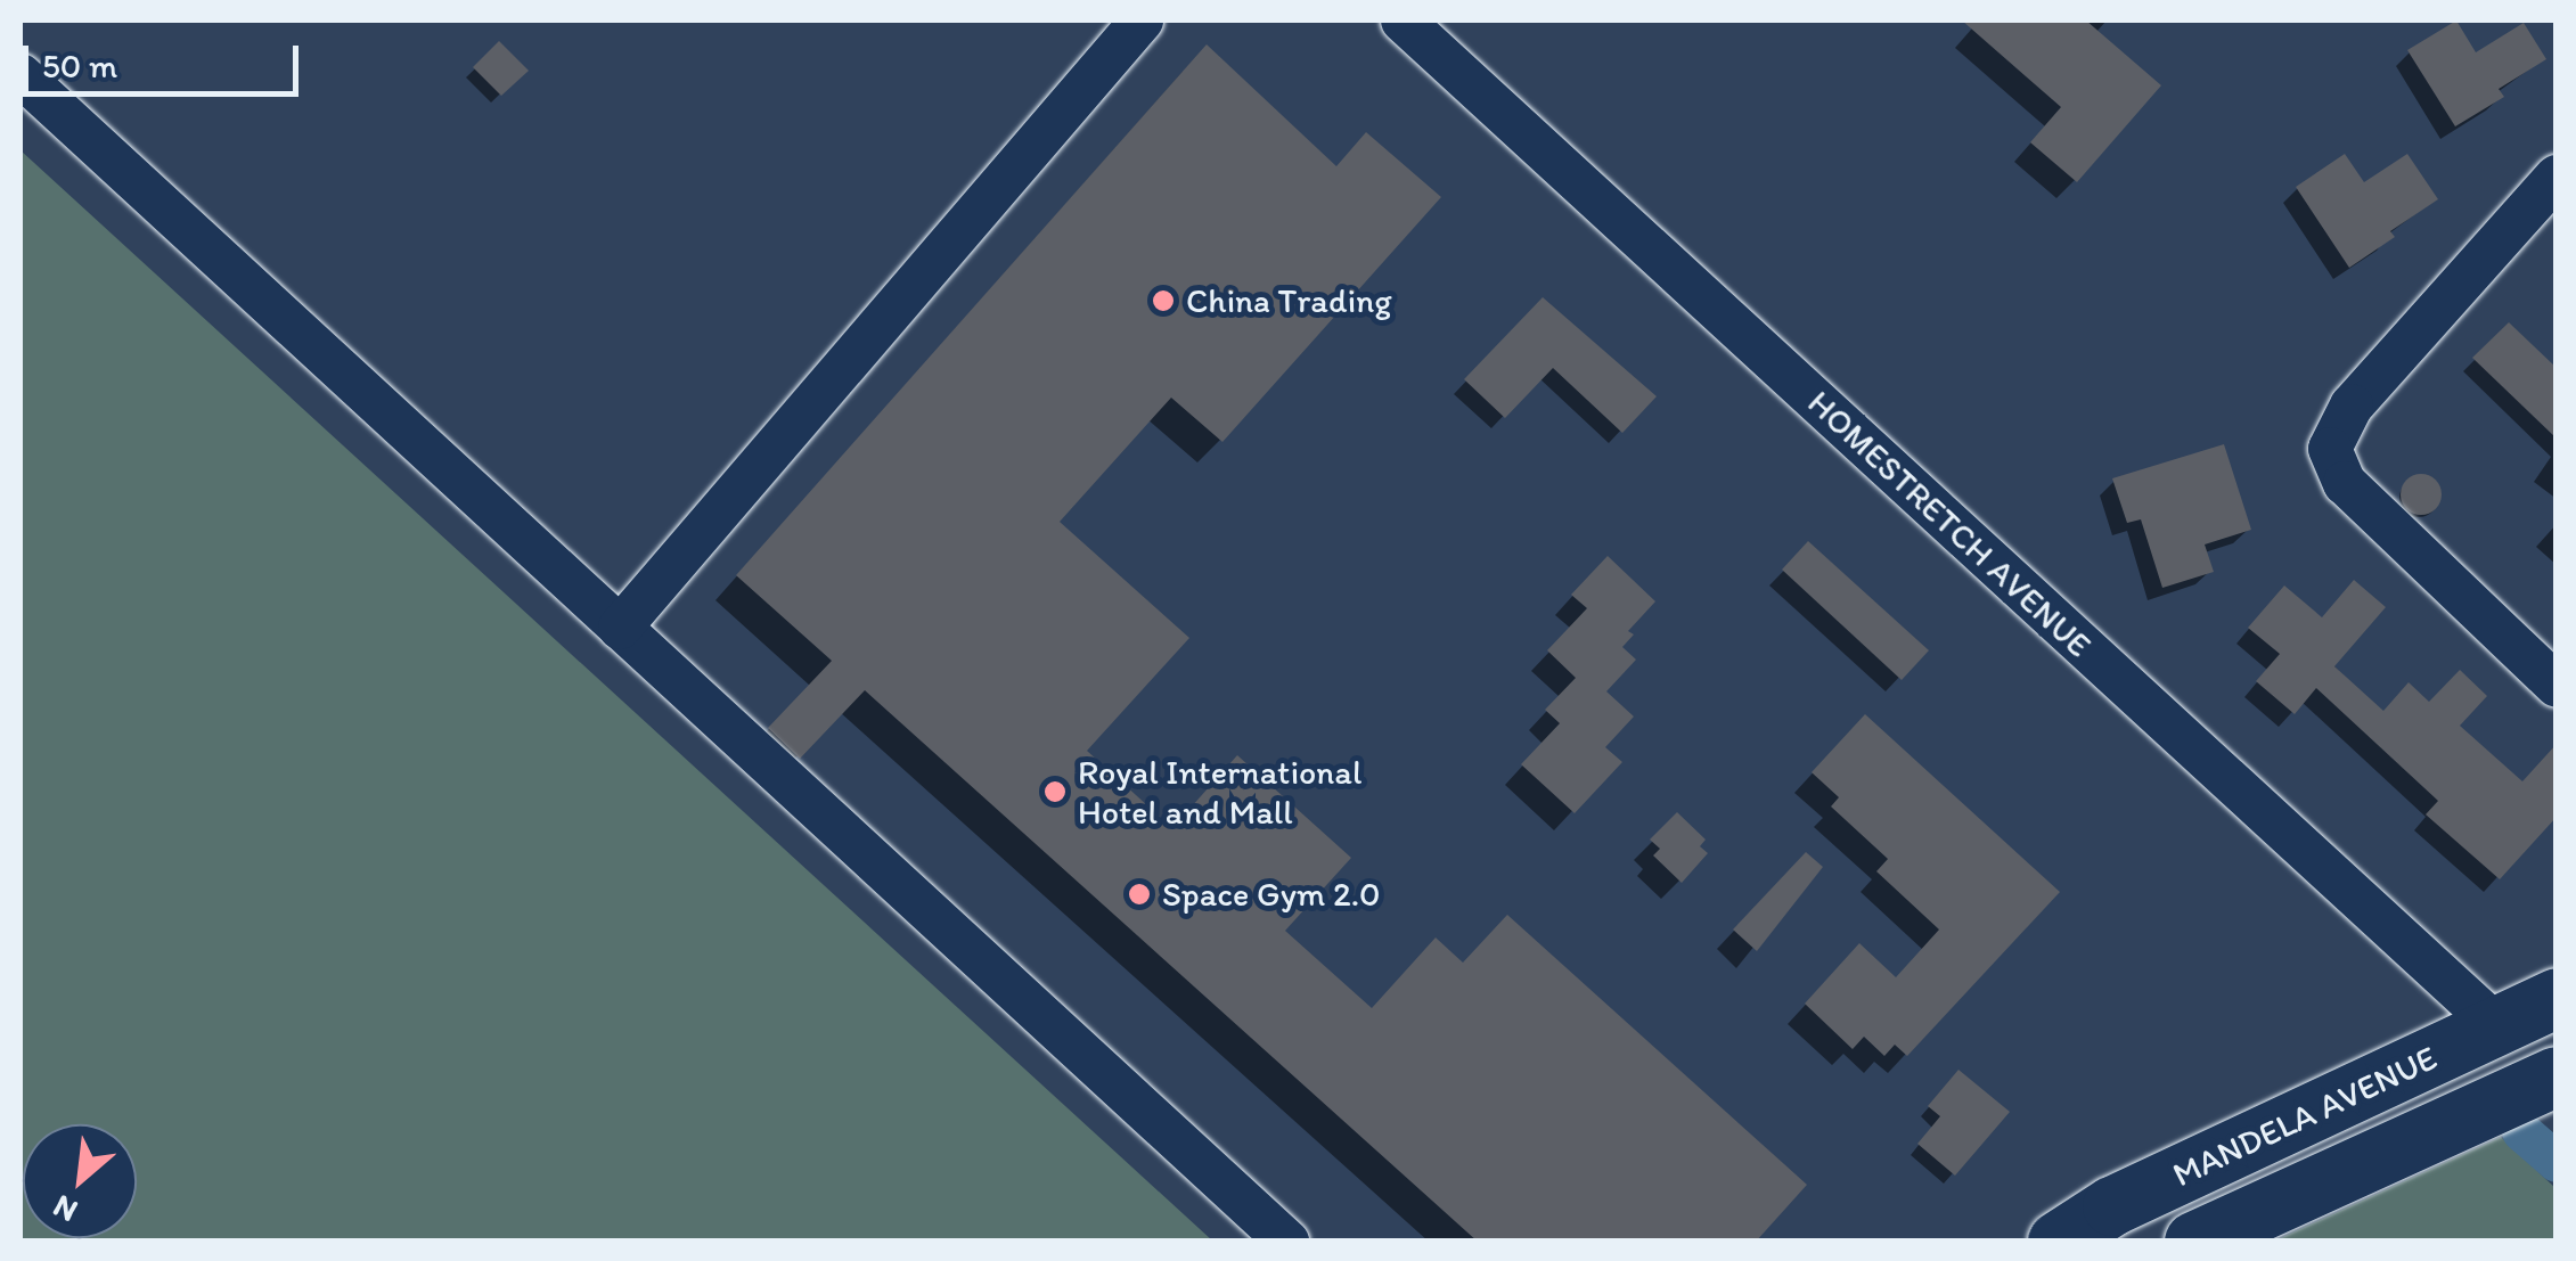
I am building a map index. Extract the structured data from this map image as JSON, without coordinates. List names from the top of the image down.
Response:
{
  "streets": {
    "main road": ["MANDELA AVENUE"],
    "street": ["HOMESTRETCH AVENUE"]
  },
  "crossings": [
    ["HOMESTRETCH AVENUE", "MANDELA AVENUE"]
  ],
  "places": ["China Trading", "Royal International Hotel and Mall", "Space Gym 2.0"],
  "scale_bar": "50 m",
  "north": "bottom left"
}
